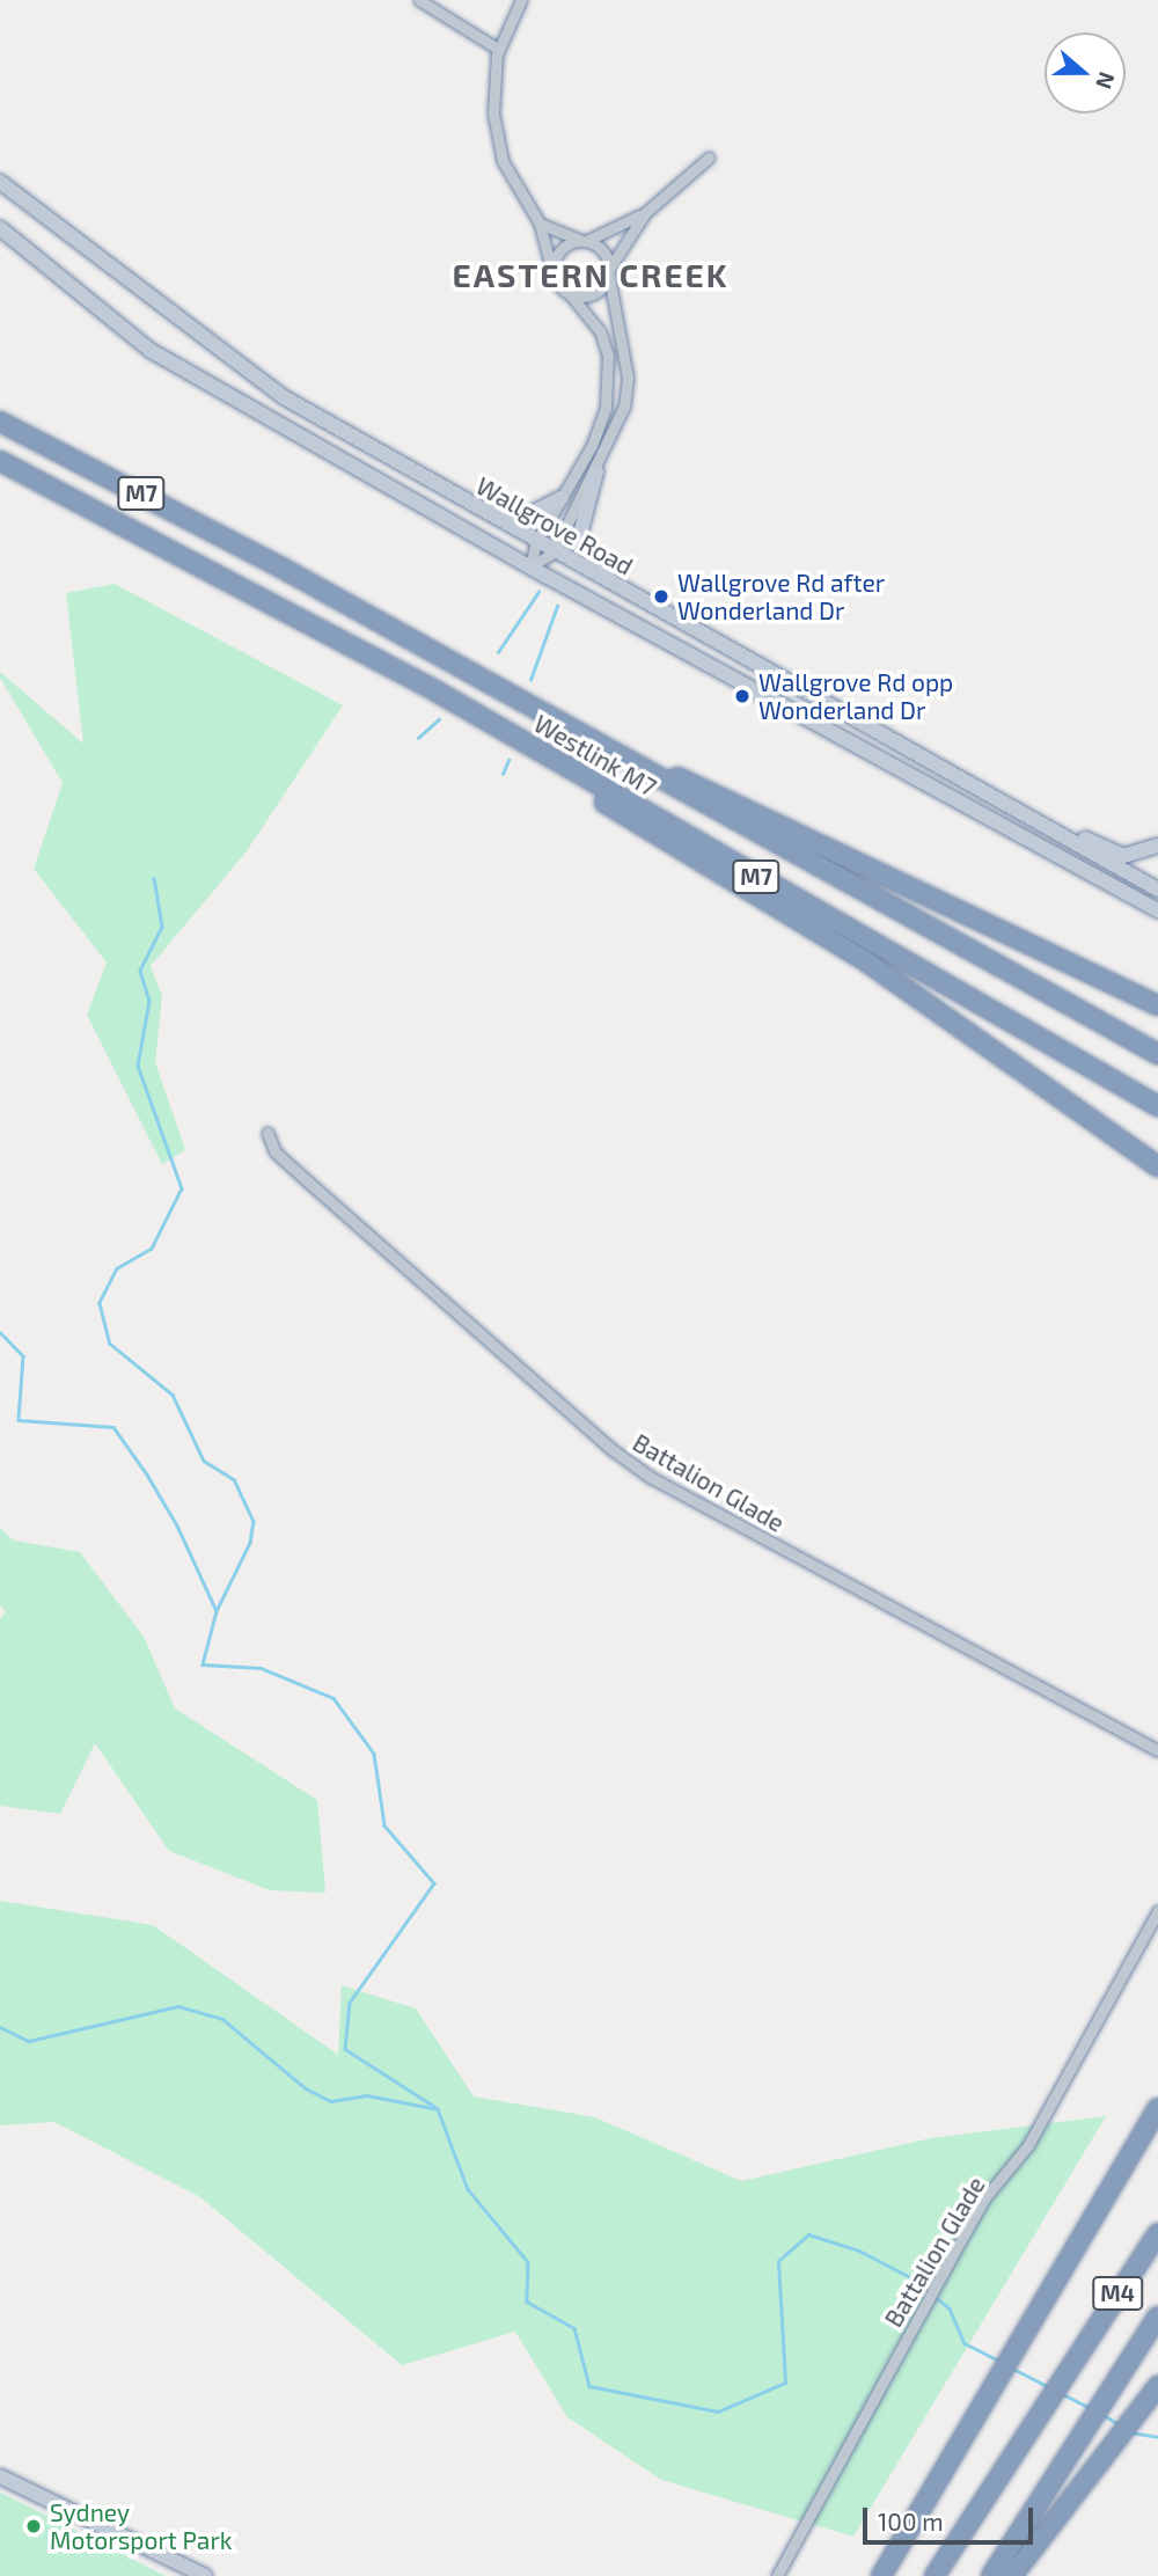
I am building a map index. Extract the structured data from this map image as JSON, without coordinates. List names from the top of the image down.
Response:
{
  "streets": {
    "highway": ["M7", "Westlink M7", "M4"],
    "main road": ["Wallgrove Road"],
    "street": ["Battalion Glade"]
  },
  "districts": ["EASTERN CREEK"],
  "places": ["Wallgrove Rd after Wonderland Dr", "Wallgrove Rd opp Wonderland Dr", "Sydney Motorsport Park"],
  "scale_bar": "100 m",
  "north": "right"
}
